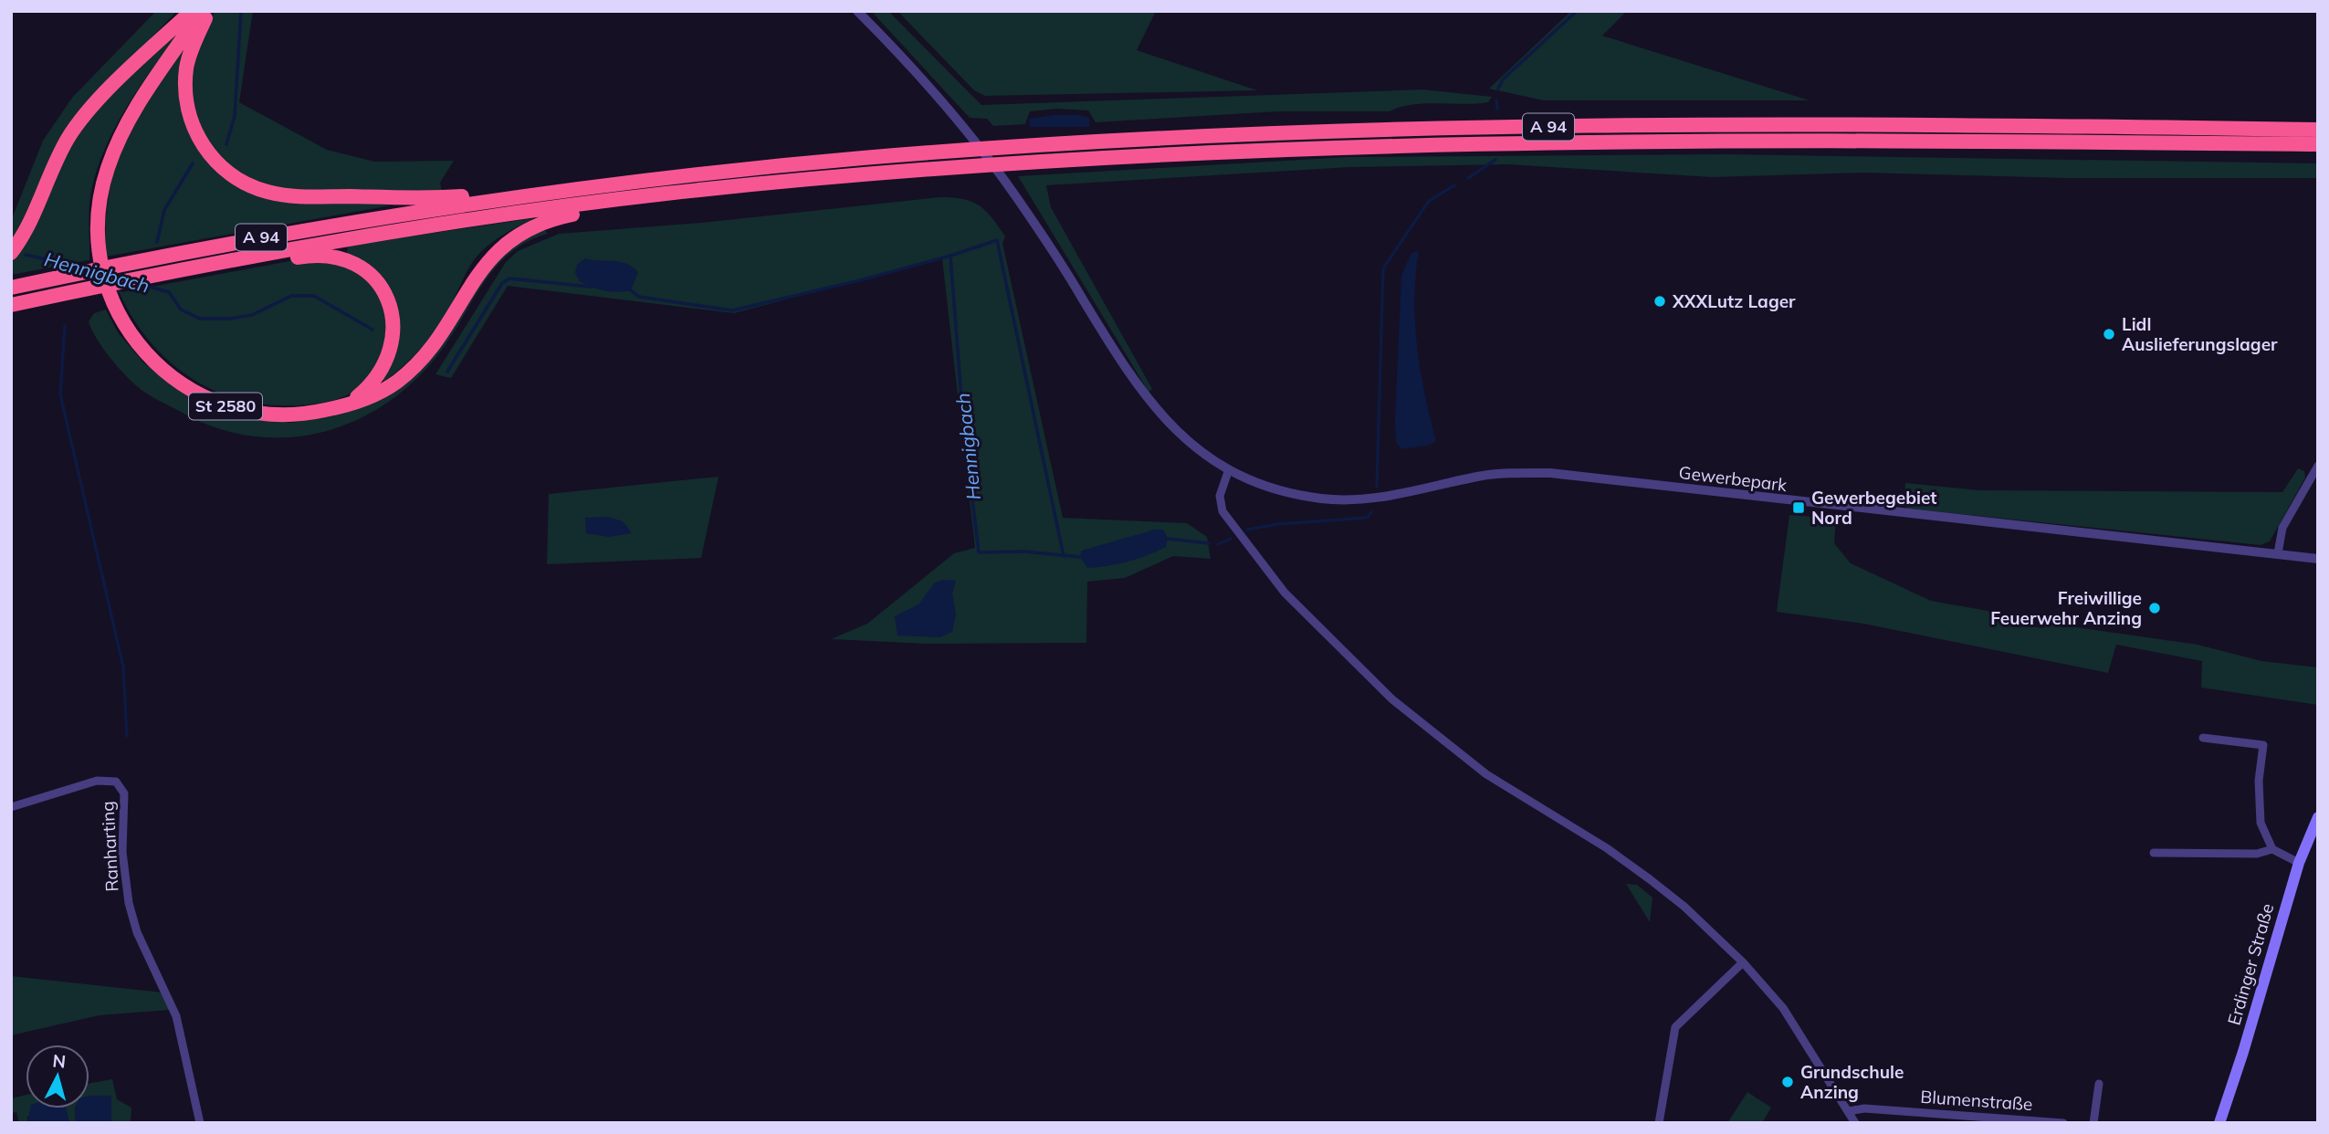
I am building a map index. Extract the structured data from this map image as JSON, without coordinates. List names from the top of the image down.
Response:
{
  "streets": {
    "highway": ["A 94", "St 2580"],
    "main road": ["Erdinger Straße"],
    "street": ["Gewerbepark", "Ranharting", "Blumenstraße"]
  },
  "water": ["Hennigbach"],
  "places": {
    "other": [
      "XXXLutz Lager",
      "Lidl Auslieferungslager",
      "Freiwillige Feuerwehr Anzing",
      "Grundschule Anzing"
    ],
    "transit": ["Gewerbegebiet Nord"]
  },
  "north": "top"
}
